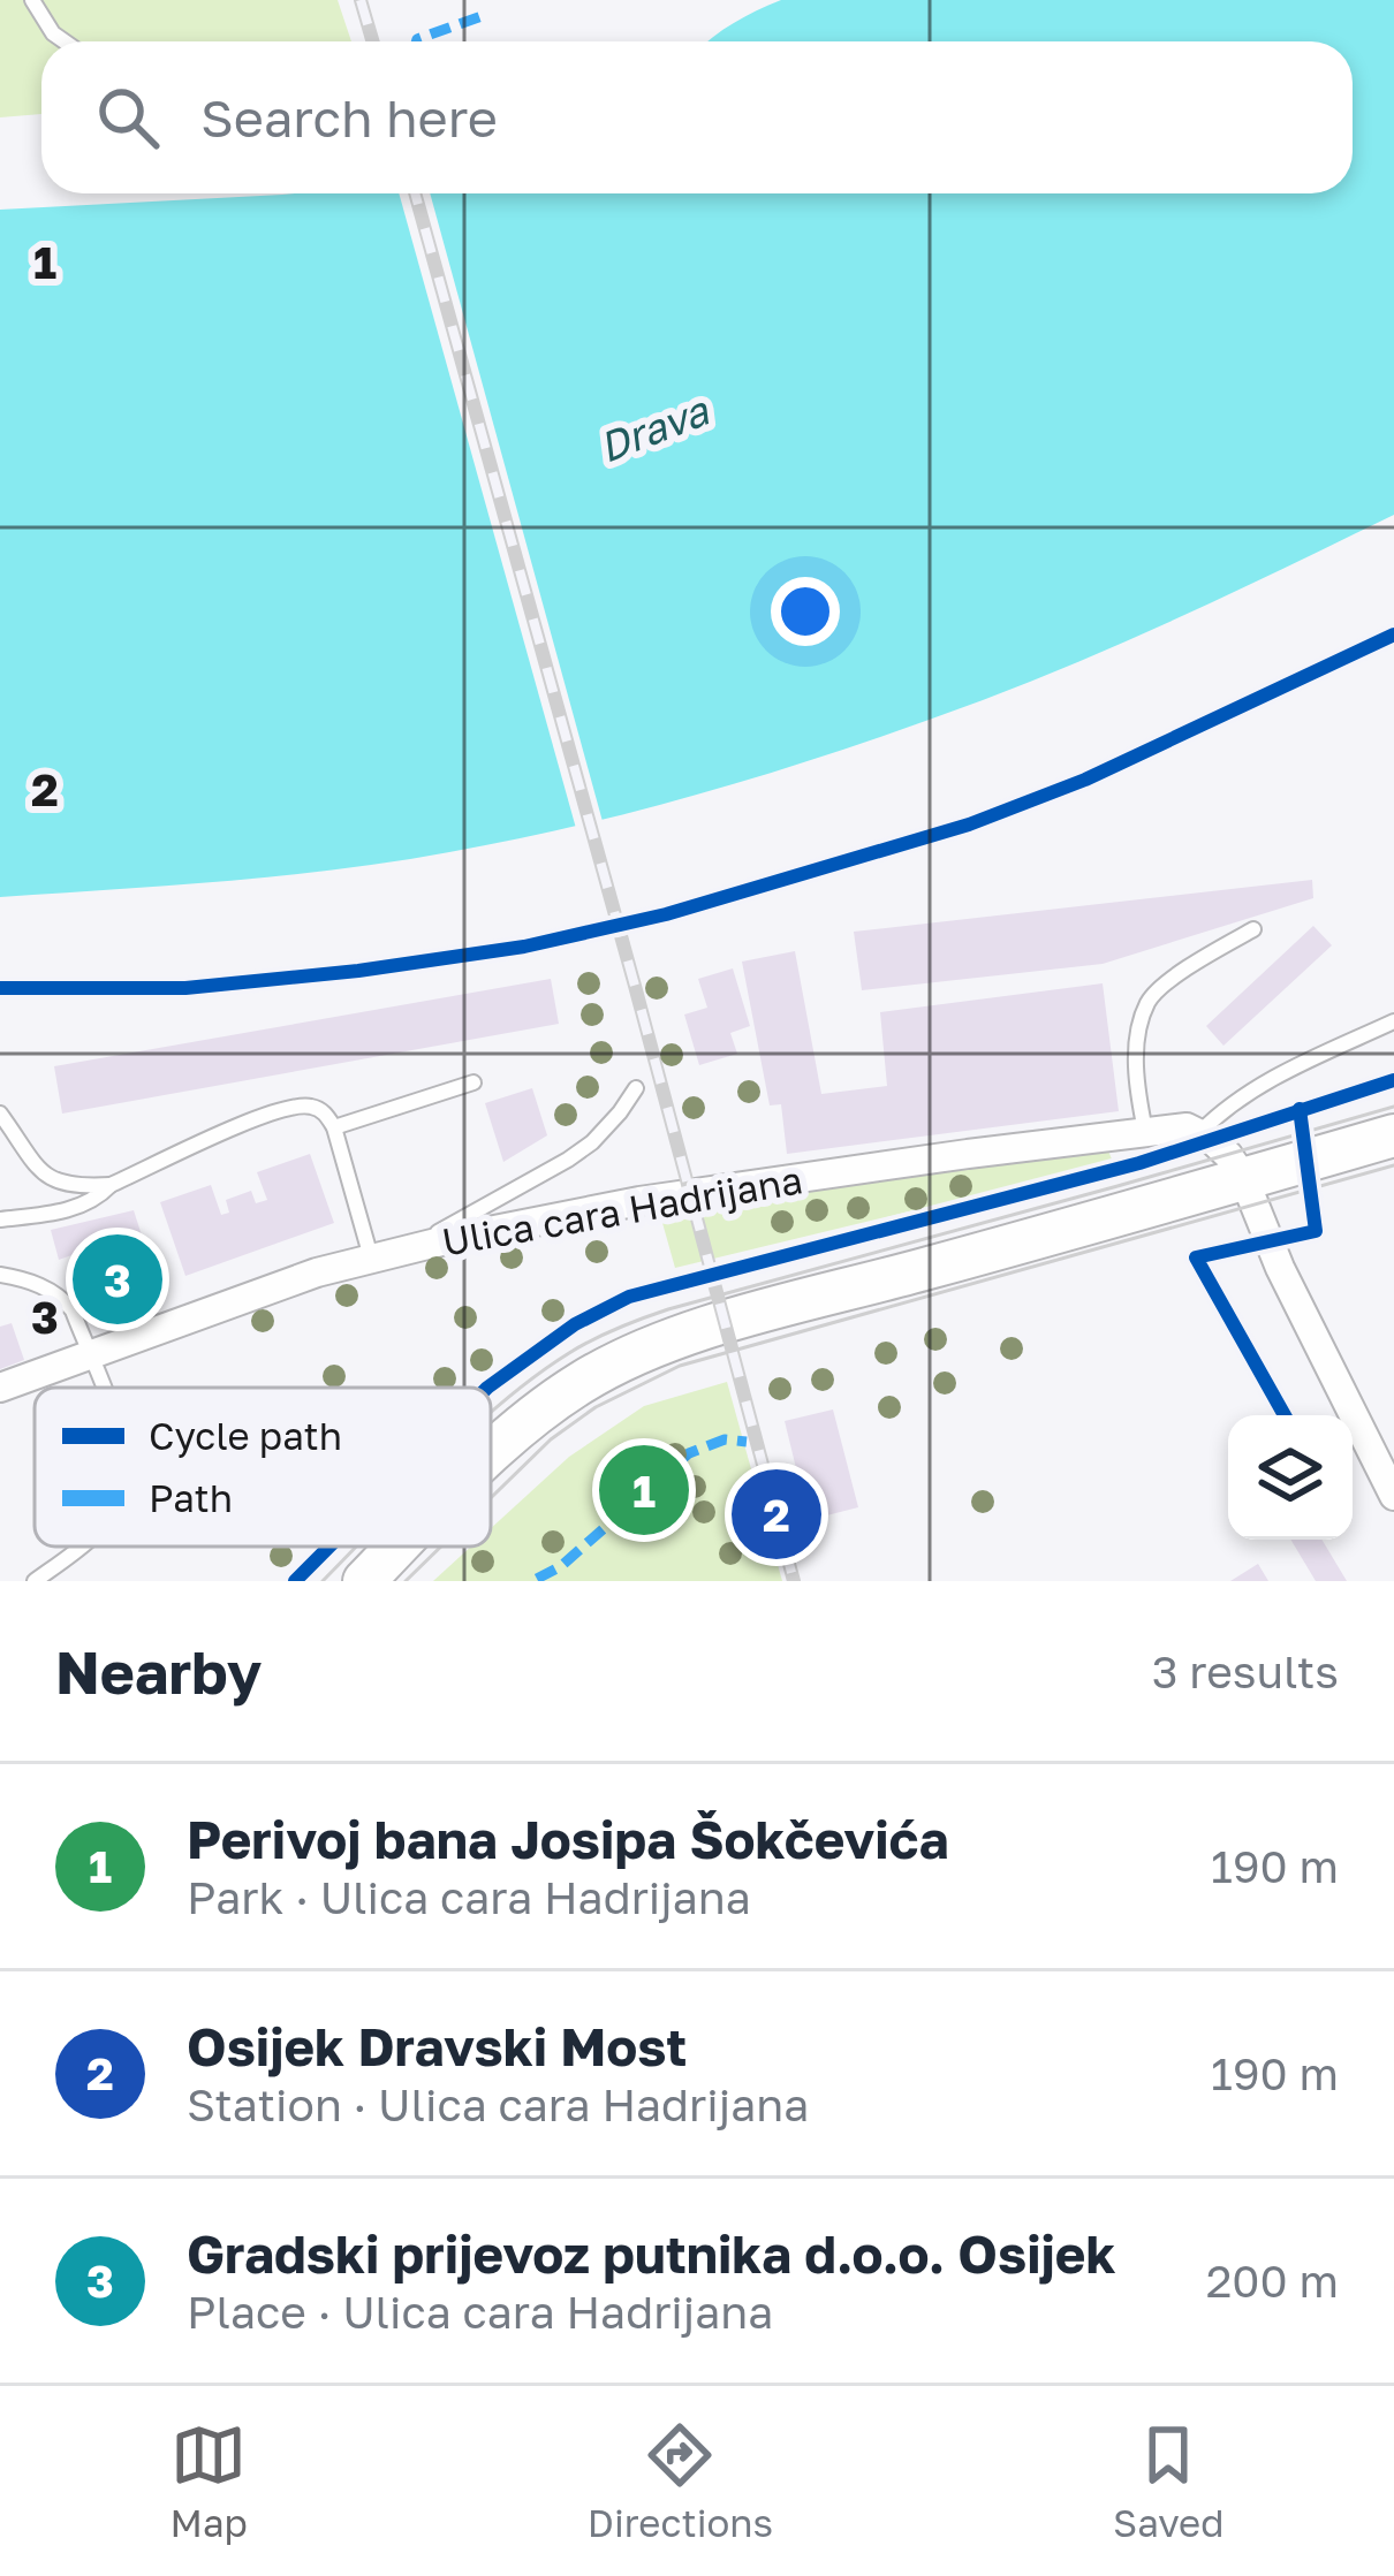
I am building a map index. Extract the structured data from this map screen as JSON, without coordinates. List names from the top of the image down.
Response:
{
  "streets": {
    "street": ["Ulica cara Hadrijana"]
  },
  "water": ["Drava"],
  "legend": ["Cycle path", "Path"],
  "page": {
    "search": "Search here",
    "pins": ["3", "1", "2"],
    "heading": ["Nearby", "3 results"],
    "list": [
      {
        "mark": "1",
        "name": "Perivoj bana Josipa Šokčevića",
        "note": "Park · Ulica cara Hadrijana",
        "value": "190 m"
      },
      {
        "mark": "2",
        "name": "Osijek Dravski Most",
        "note": "Station · Ulica cara Hadrijana",
        "value": "190 m"
      },
      {
        "mark": "3",
        "name": "Gradski prijevoz putnika d.o.o. Osijek",
        "note": "Place · Ulica cara Hadrijana",
        "value": "200 m"
      }
    ],
    "nav": ["Map", "Directions", "Saved"]
  },
  "grid": {
    "rows": ["1", "2", "3"]
  }
}
